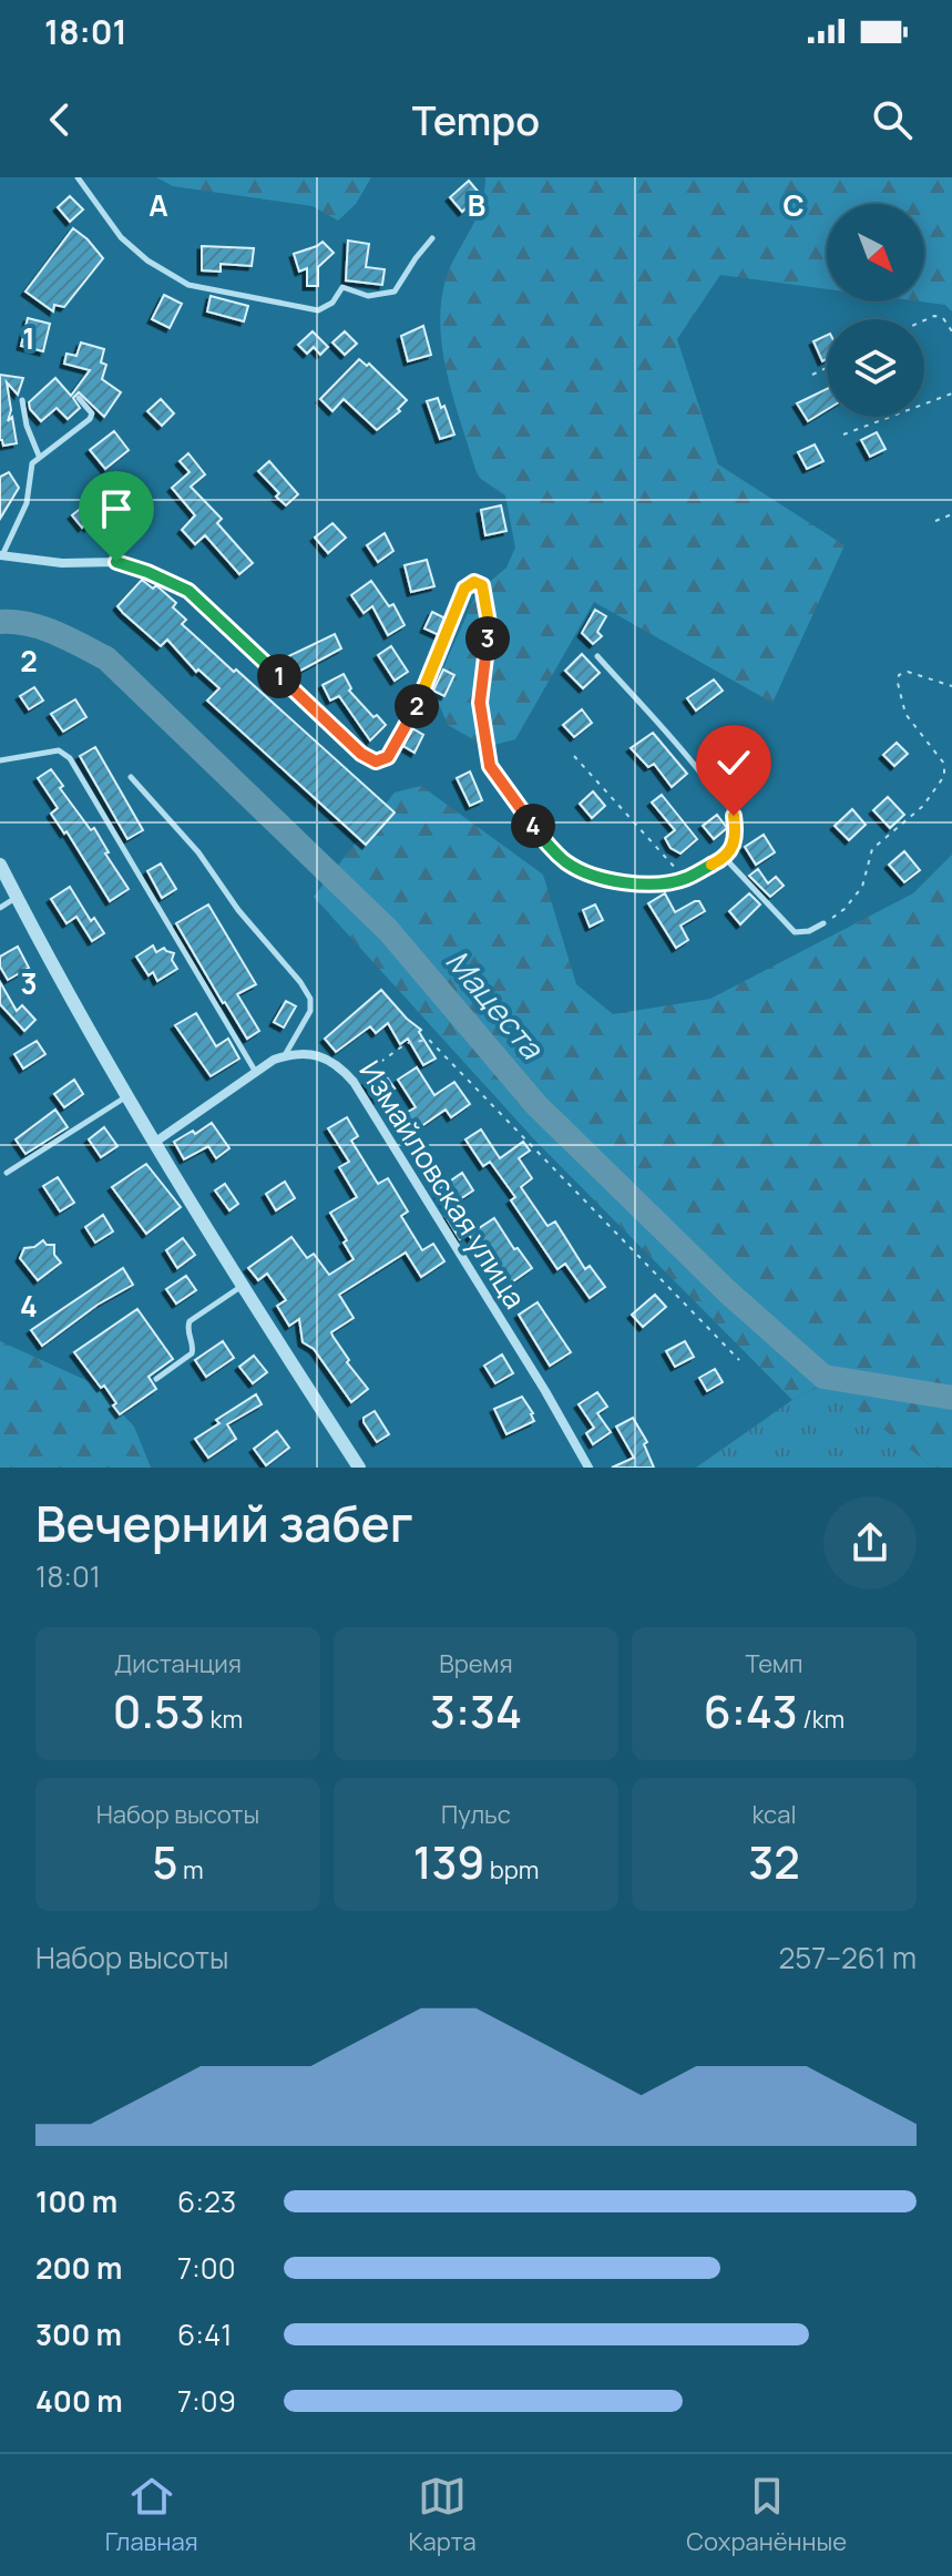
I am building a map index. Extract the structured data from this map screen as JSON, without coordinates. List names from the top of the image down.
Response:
{
  "streets": {
    "street": ["Измайловская улица"]
  },
  "water": ["Мацеста"],
  "north": "bottom right",
  "page": {
    "status": "18:01",
    "header": "Tempo",
    "pins": [
      "3",
      "1",
      "2",
      "4"
    ],
    "heading": ["Вечерний забег", "18:01"],
    "stats": [
      ["Дистанция", "0.53 km"],
      ["Время", "3:34"],
      ["Темп", "6:43 /km"],
      ["Набор высоты", "5 m"],
      ["Пульс", "139 bpm"],
      ["kcal", "32"]
    ],
    "chart": ["Набор высоты", "257–261 m"],
    "list": [
      {
        "name": "100 m",
        "note": "6:23"
      },
      {
        "name": "200 m",
        "note": "7:00"
      },
      {
        "name": "300 m",
        "note": "6:41"
      },
      {
        "name": "400 m",
        "note": "7:09"
      }
    ],
    "tabs": ["Главная", "Карта", "Сохранённые"]
  },
  "grid": {
    "columns": ["A", "B", "C"],
    "rows": [
      "1",
      "2",
      "3",
      "4"
    ]
  }
}
